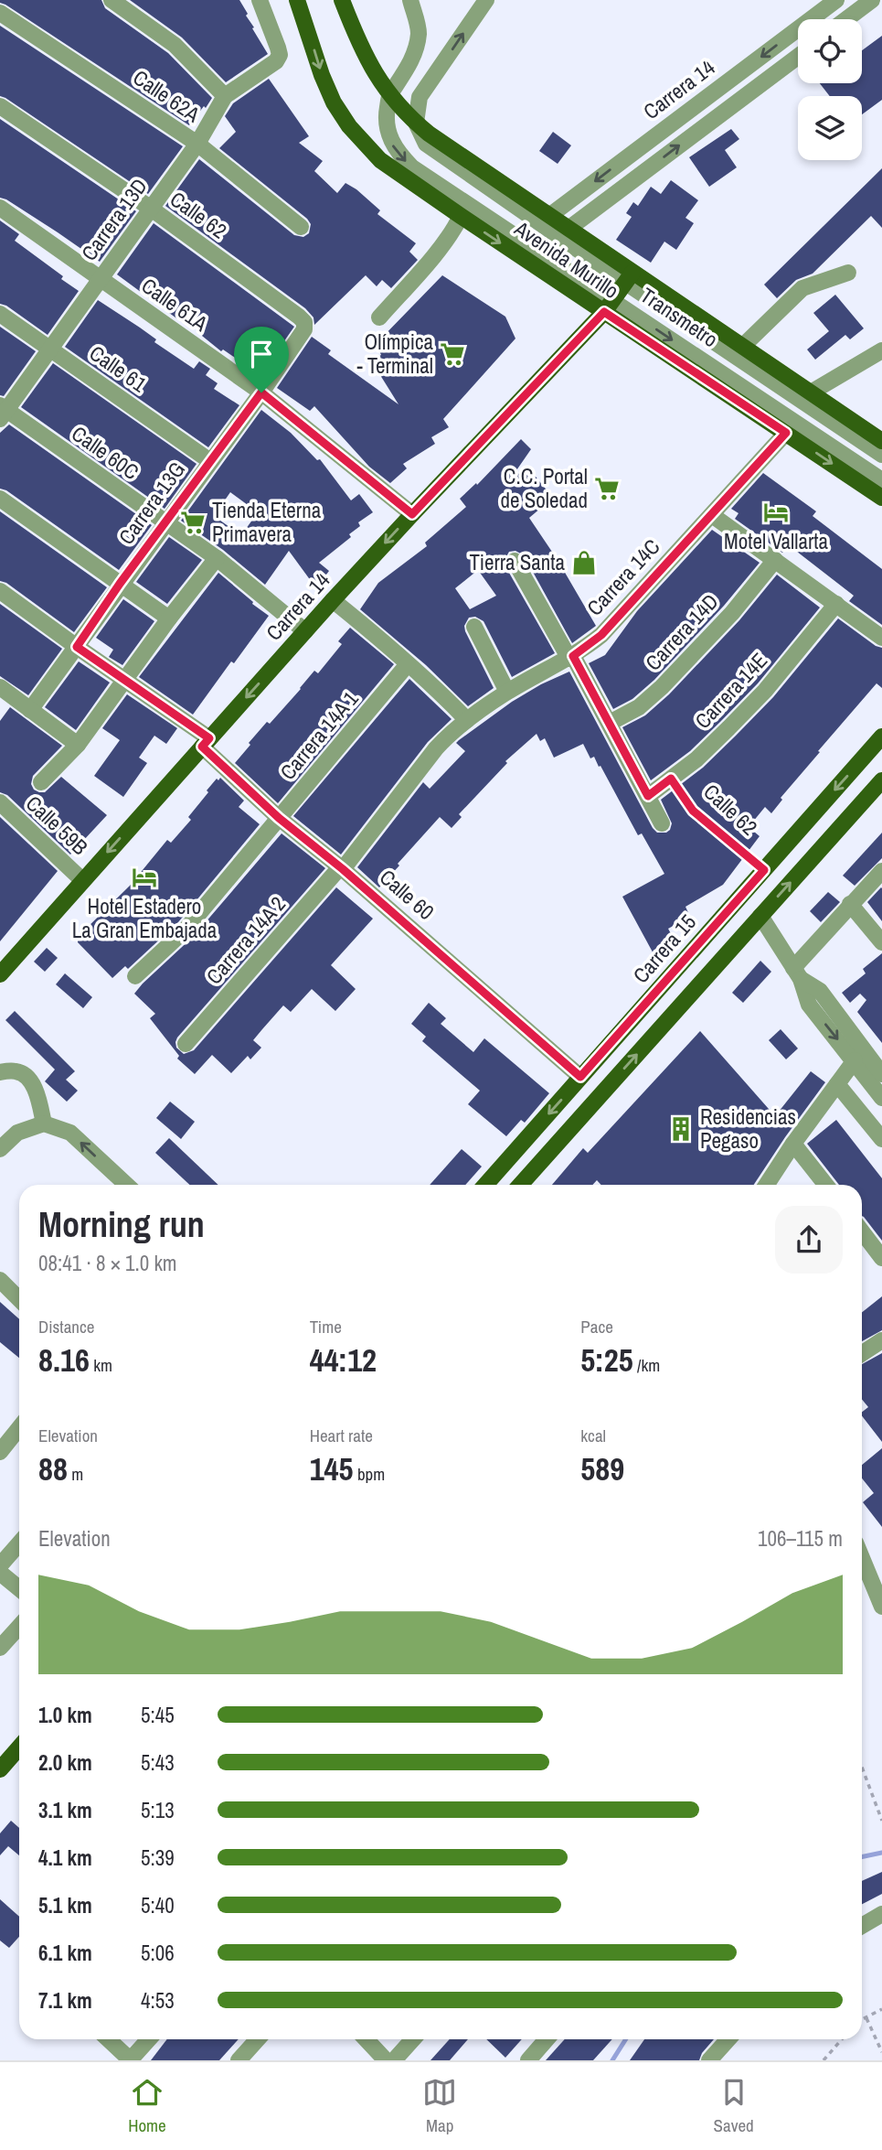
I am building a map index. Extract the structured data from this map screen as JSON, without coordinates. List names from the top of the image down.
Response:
{
  "streets": {
    "main road": ["Carrera 14", "Avenida Murillo", "Carrera 15"],
    "street": [
      "Calle 62A",
      "Calle 62",
      "Carrera 13D",
      "Calle 61A",
      "Transmetro",
      "Calle 61",
      "Calle 60C",
      "Carrera 13G",
      "Carrera 14C",
      "Carrera 14D",
      "Carrera 14E",
      "Carrera 14A 1",
      "Calle 59B",
      "Calle 60",
      "Carrera 14A 2"
    ]
  },
  "crossings": [
    ["Carrera 14", "Avenida Murillo"],
    ["Carrera 14", "Calle 61A"],
    ["Carrera 14", "Transmetro"],
    ["Carrera 14", "Calle 60C"],
    ["Carrera 14", "Calle 59B"],
    ["Carrera 14", "Calle 60"],
    ["Calle 62A", "Carrera 13D"],
    ["Calle 62", "Carrera 13D"],
    ["Calle 62", "Carrera 13G"],
    ["Calle 62", "Carrera 14E"],
    ["Calle 62", "Carrera 15"],
    ["Carrera 13D", "Calle 61A"],
    ["Carrera 13D", "Calle 61"],
    ["Carrera 13D", "Calle 60C"],
    ["Avenida Murillo", "Transmetro"],
    ["Avenida Murillo", "Carrera 14C"],
    ["Calle 61A", "Carrera 13G"],
    ["Calle 61", "Carrera 13G"],
    ["Calle 60C", "Carrera 13G"],
    ["Carrera 13G", "Calle 60"],
    ["Carrera 14C", "Carrera 14A 2"],
    ["Carrera 14A 1", "Calle 60"],
    ["Calle 60", "Carrera 14A 2"],
    ["Calle 60", "Carrera 15"]
  ],
  "places": {
    "supermarket": ["Olímpica - Terminal", "C.C. Portal de Soledad", "Tienda Eterna Primavera"],
    "hotel": ["Motel Vallarta", "Hotel Estadero La Gran Embajada"],
    "shop": ["Tierra Santa"],
    "building": ["Residencias Pegaso"]
  },
  "page": {
    "heading": ["Morning run", "08:41 · 8 × 1.0 km"],
    "stats": [
      ["Distance", "8.16 km"],
      ["Time", "44:12"],
      ["Pace", "5:25 /km"],
      ["Elevation", "88 m"],
      ["Heart rate", "145 bpm"],
      ["kcal", "589"]
    ],
    "chart": ["Elevation", "106–115 m"],
    "list": [
      {
        "name": "1.0 km",
        "note": "5:45"
      },
      {
        "name": "2.0 km",
        "note": "5:43"
      },
      {
        "name": "3.1 km",
        "note": "5:13"
      },
      {
        "name": "4.1 km",
        "note": "5:39"
      },
      {
        "name": "5.1 km",
        "note": "5:40"
      },
      {
        "name": "6.1 km",
        "note": "5:06"
      },
      {
        "name": "7.1 km",
        "note": "4:53"
      }
    ],
    "tabs": ["Home", "Map", "Saved"]
  }
}
